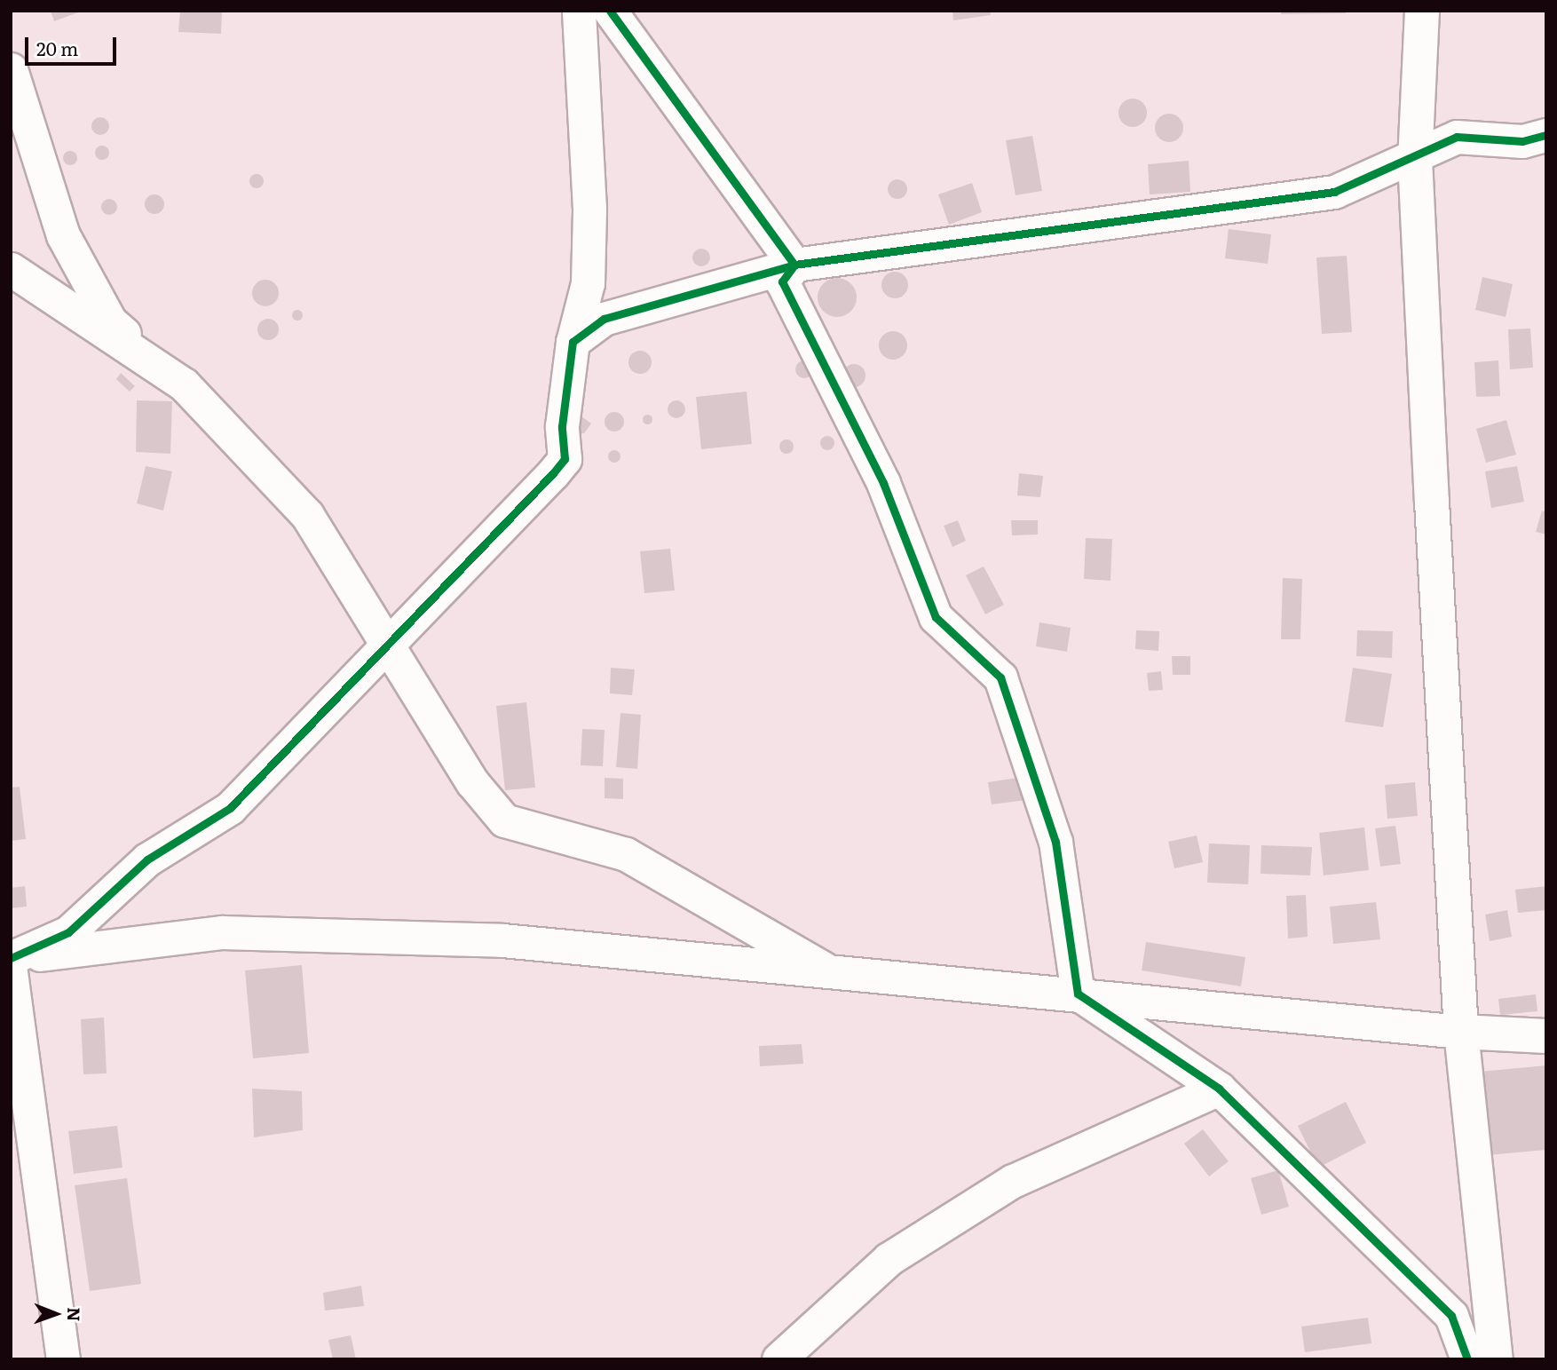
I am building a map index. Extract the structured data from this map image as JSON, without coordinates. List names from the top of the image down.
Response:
{
  "scale_bar": "20 m",
  "north": "right"
}
